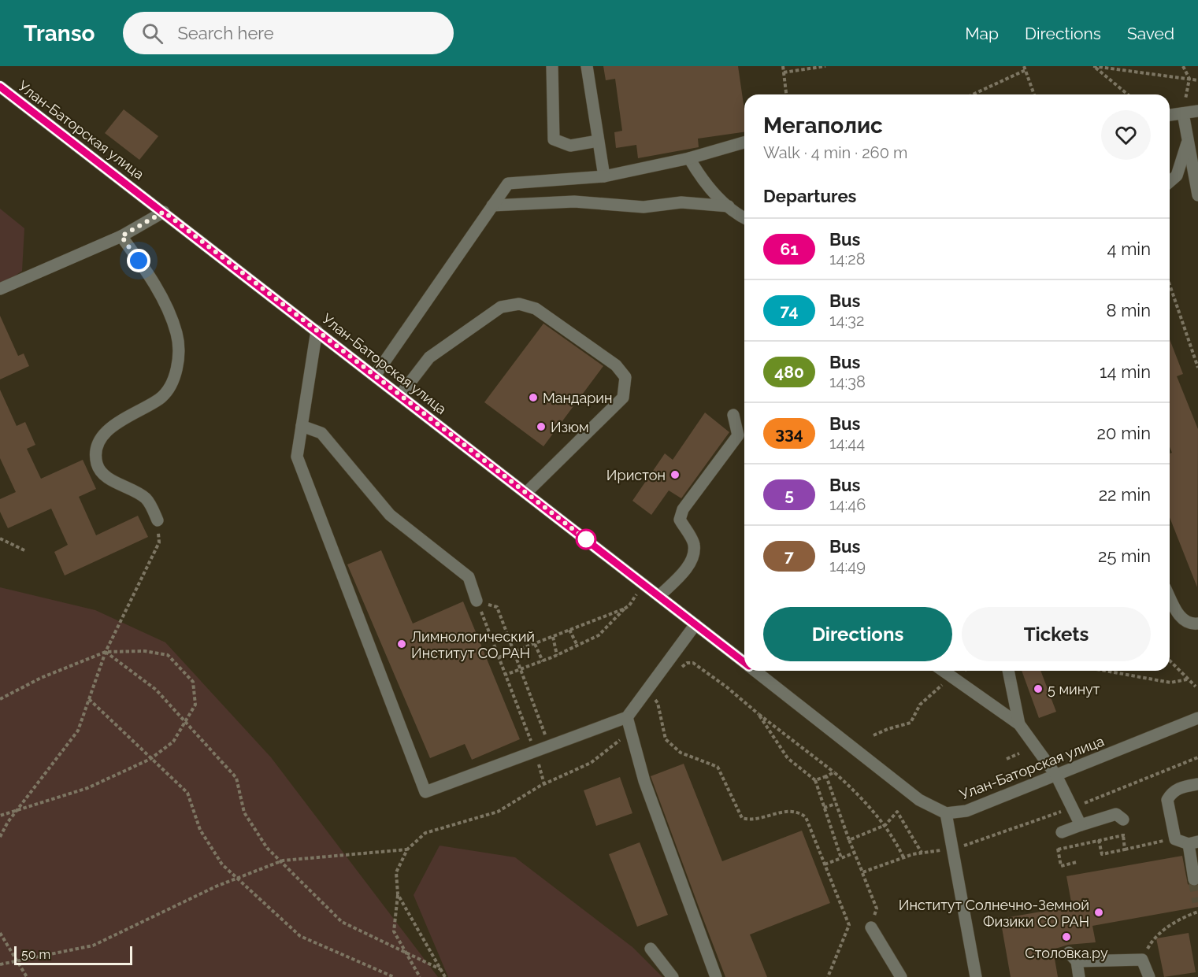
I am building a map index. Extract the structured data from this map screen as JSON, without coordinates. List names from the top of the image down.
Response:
{
  "streets": {
    "street": ["Улан-Баторская улица"]
  },
  "places": [
    "Мандарин",
    "Изюм",
    "Иристон",
    "Лимнологический Институт СО РАН",
    "5 минут",
    "Институт Солнечно-Земной Физики СО РАН",
    "Столовка.ру"
  ],
  "lines": ["bus line 61"],
  "scale_bar": "50 m",
  "page": {
    "header": "Transo",
    "search": "Search here",
    "nav": ["Map", "Directions", "Saved"],
    "heading": [
      ["Мегаполис", "Walk · 4 min · 260 m"],
      "Departures"
    ],
    "list": [
      {
        "mark": "61",
        "name": "Bus",
        "note": "14:28",
        "value": "4 min"
      },
      {
        "mark": "74",
        "name": "Bus",
        "note": "14:32",
        "value": "8 min"
      },
      {
        "mark": "480",
        "name": "Bus",
        "note": "14:38",
        "value": "14 min"
      },
      {
        "mark": "334",
        "name": "Bus",
        "note": "14:44",
        "value": "20 min"
      },
      {
        "mark": "5",
        "name": "Bus",
        "note": "14:46",
        "value": "22 min"
      },
      {
        "mark": "7",
        "name": "Bus",
        "note": "14:49",
        "value": "25 min"
      }
    ],
    "buttons": ["Directions", "Tickets"],
    "scale": "50 m"
  }
}
